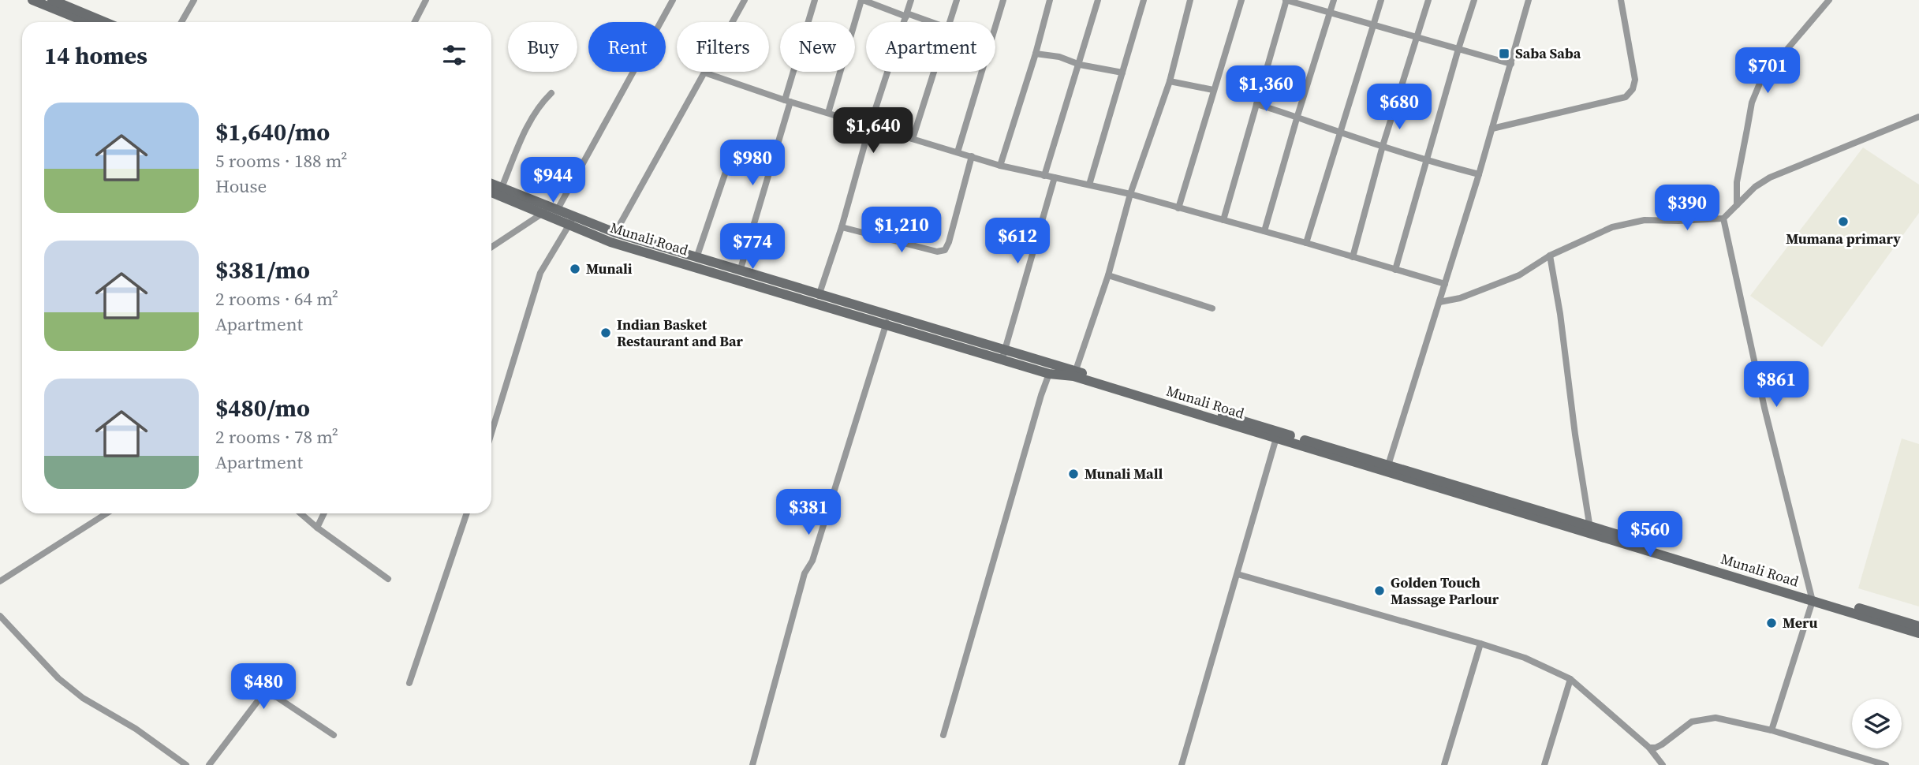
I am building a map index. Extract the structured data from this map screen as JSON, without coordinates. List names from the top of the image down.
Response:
{
  "streets": {
    "main road": ["Munali Road"]
  },
  "places": {
    "transit": ["Saba Saba"],
    "other": [
      "Mumana primary",
      "Munali",
      "Indian Basket Restaurant and Bar",
      "Munali Mall",
      "Golden Touch Massage Parlour",
      "Meru"
    ]
  },
  "page": {
    "chip": [
      "Buy",
      "Rent",
      "Filters",
      "New",
      "Apartment"
    ],
    "heading": "14 homes",
    "price": [
      "$701",
      "$1,360",
      "$680",
      "$1,640",
      "$980",
      "$944",
      "$390",
      "$1,210",
      "$612",
      "$774",
      "$861",
      "$381",
      "$560",
      "$480"
    ],
    "list": [
      {
        "name": "$1,640/mo",
        "note": "5 rooms · 188 m² · House"
      },
      {
        "name": "$381/mo",
        "note": "2 rooms · 64 m² · Apartment"
      },
      {
        "name": "$480/mo",
        "note": "2 rooms · 78 m² · Apartment"
      }
    ]
  }
}
